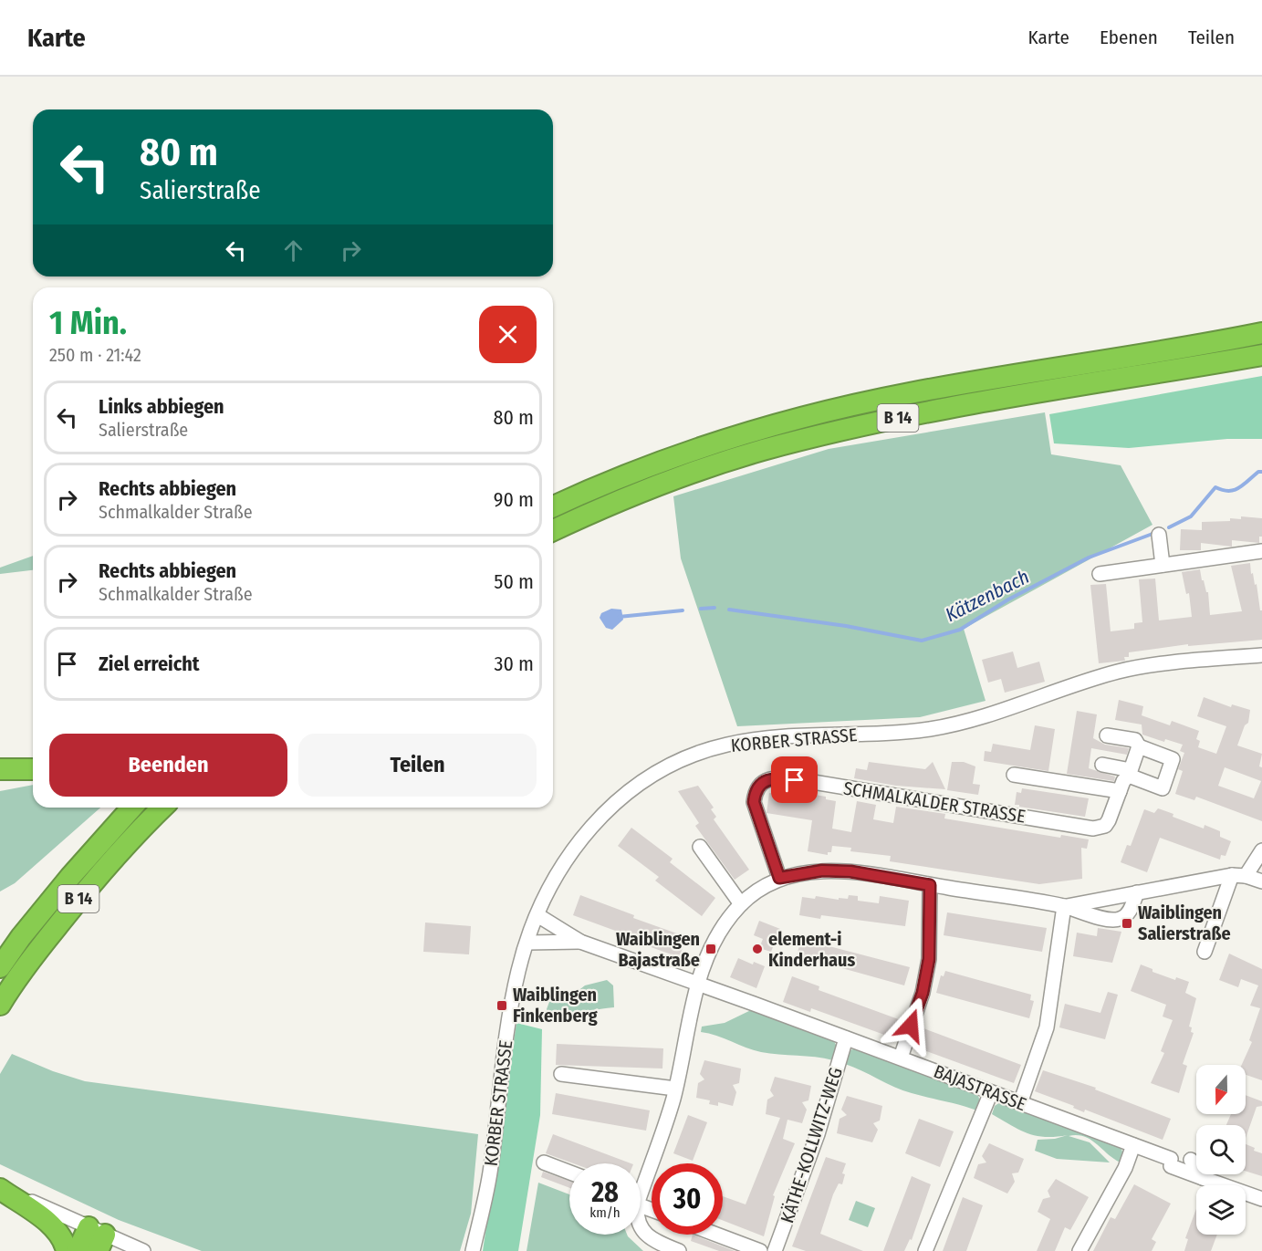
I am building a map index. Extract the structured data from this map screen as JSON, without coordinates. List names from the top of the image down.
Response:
{
  "streets": {
    "highway": ["B 14"],
    "street": [
      "KORBER STRASSE",
      "SCHMALKALDER STRASSE",
      "BAJASTRASSE",
      "KÄTHE-KOLLWITZ-WEG"
    ]
  },
  "crossings": [
    ["BAJASTRASSE", "KÄTHE-KOLLWITZ-WEG"]
  ],
  "water": ["Kätzenbach"],
  "places": {
    "transit": ["Waiblingen Salierstraße", "Waiblingen Bajastraße", "Waiblingen Finkenberg"],
    "other": ["element-i Kinderhaus"]
  },
  "north": "bottom",
  "page": {
    "header": "Karte",
    "nav": ["Karte", "Ebenen", "Teilen"],
    "turn": ["80 m", "Salierstraße"],
    "heading": ["1 Min.", "250 m · 21:42"],
    "list": [
      {
        "name": "Links abbiegen",
        "note": "Salierstraße",
        "value": "80 m"
      },
      {
        "name": "Rechts abbiegen",
        "note": "Schmalkalder Straße",
        "value": "90 m"
      },
      {
        "name": "Rechts abbiegen",
        "note": "Schmalkalder Straße",
        "value": "50 m"
      },
      {
        "name": "Ziel erreicht",
        "value": "30 m"
      }
    ],
    "buttons": ["Beenden", "Teilen"],
    "speed": "28 km/h",
    "limit": "30"
  }
}
